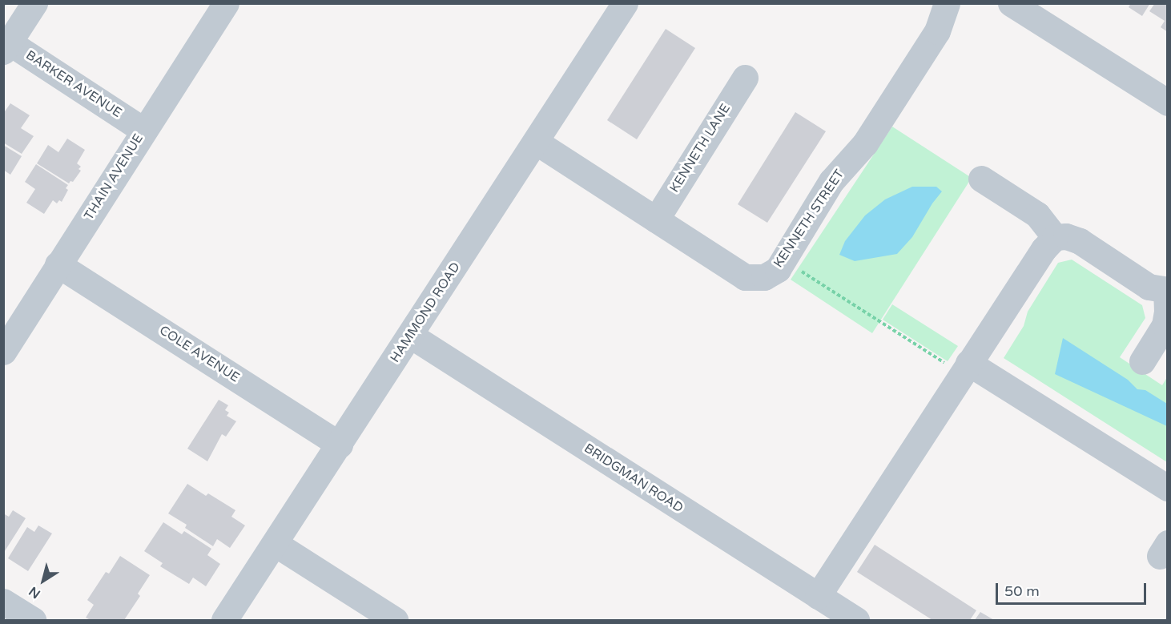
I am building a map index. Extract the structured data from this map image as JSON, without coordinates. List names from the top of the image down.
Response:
{
  "streets": {
    "street": [
      "BARKER AVENUE",
      "KENNETH LANE",
      "THAIN AVENUE",
      "KENNETH STREET",
      "HAMMOND ROAD",
      "COLE AVENUE",
      "BRIDGMAN ROAD"
    ]
  },
  "crossings": [
    ["BARKER AVENUE", "THAIN AVENUE"],
    ["KENNETH LANE", "KENNETH STREET"],
    ["THAIN AVENUE", "COLE AVENUE"],
    ["KENNETH STREET", "HAMMOND ROAD"],
    ["HAMMOND ROAD", "COLE AVENUE"],
    ["HAMMOND ROAD", "BRIDGMAN ROAD"]
  ],
  "scale_bar": "50 m",
  "north": "bottom left"
}
